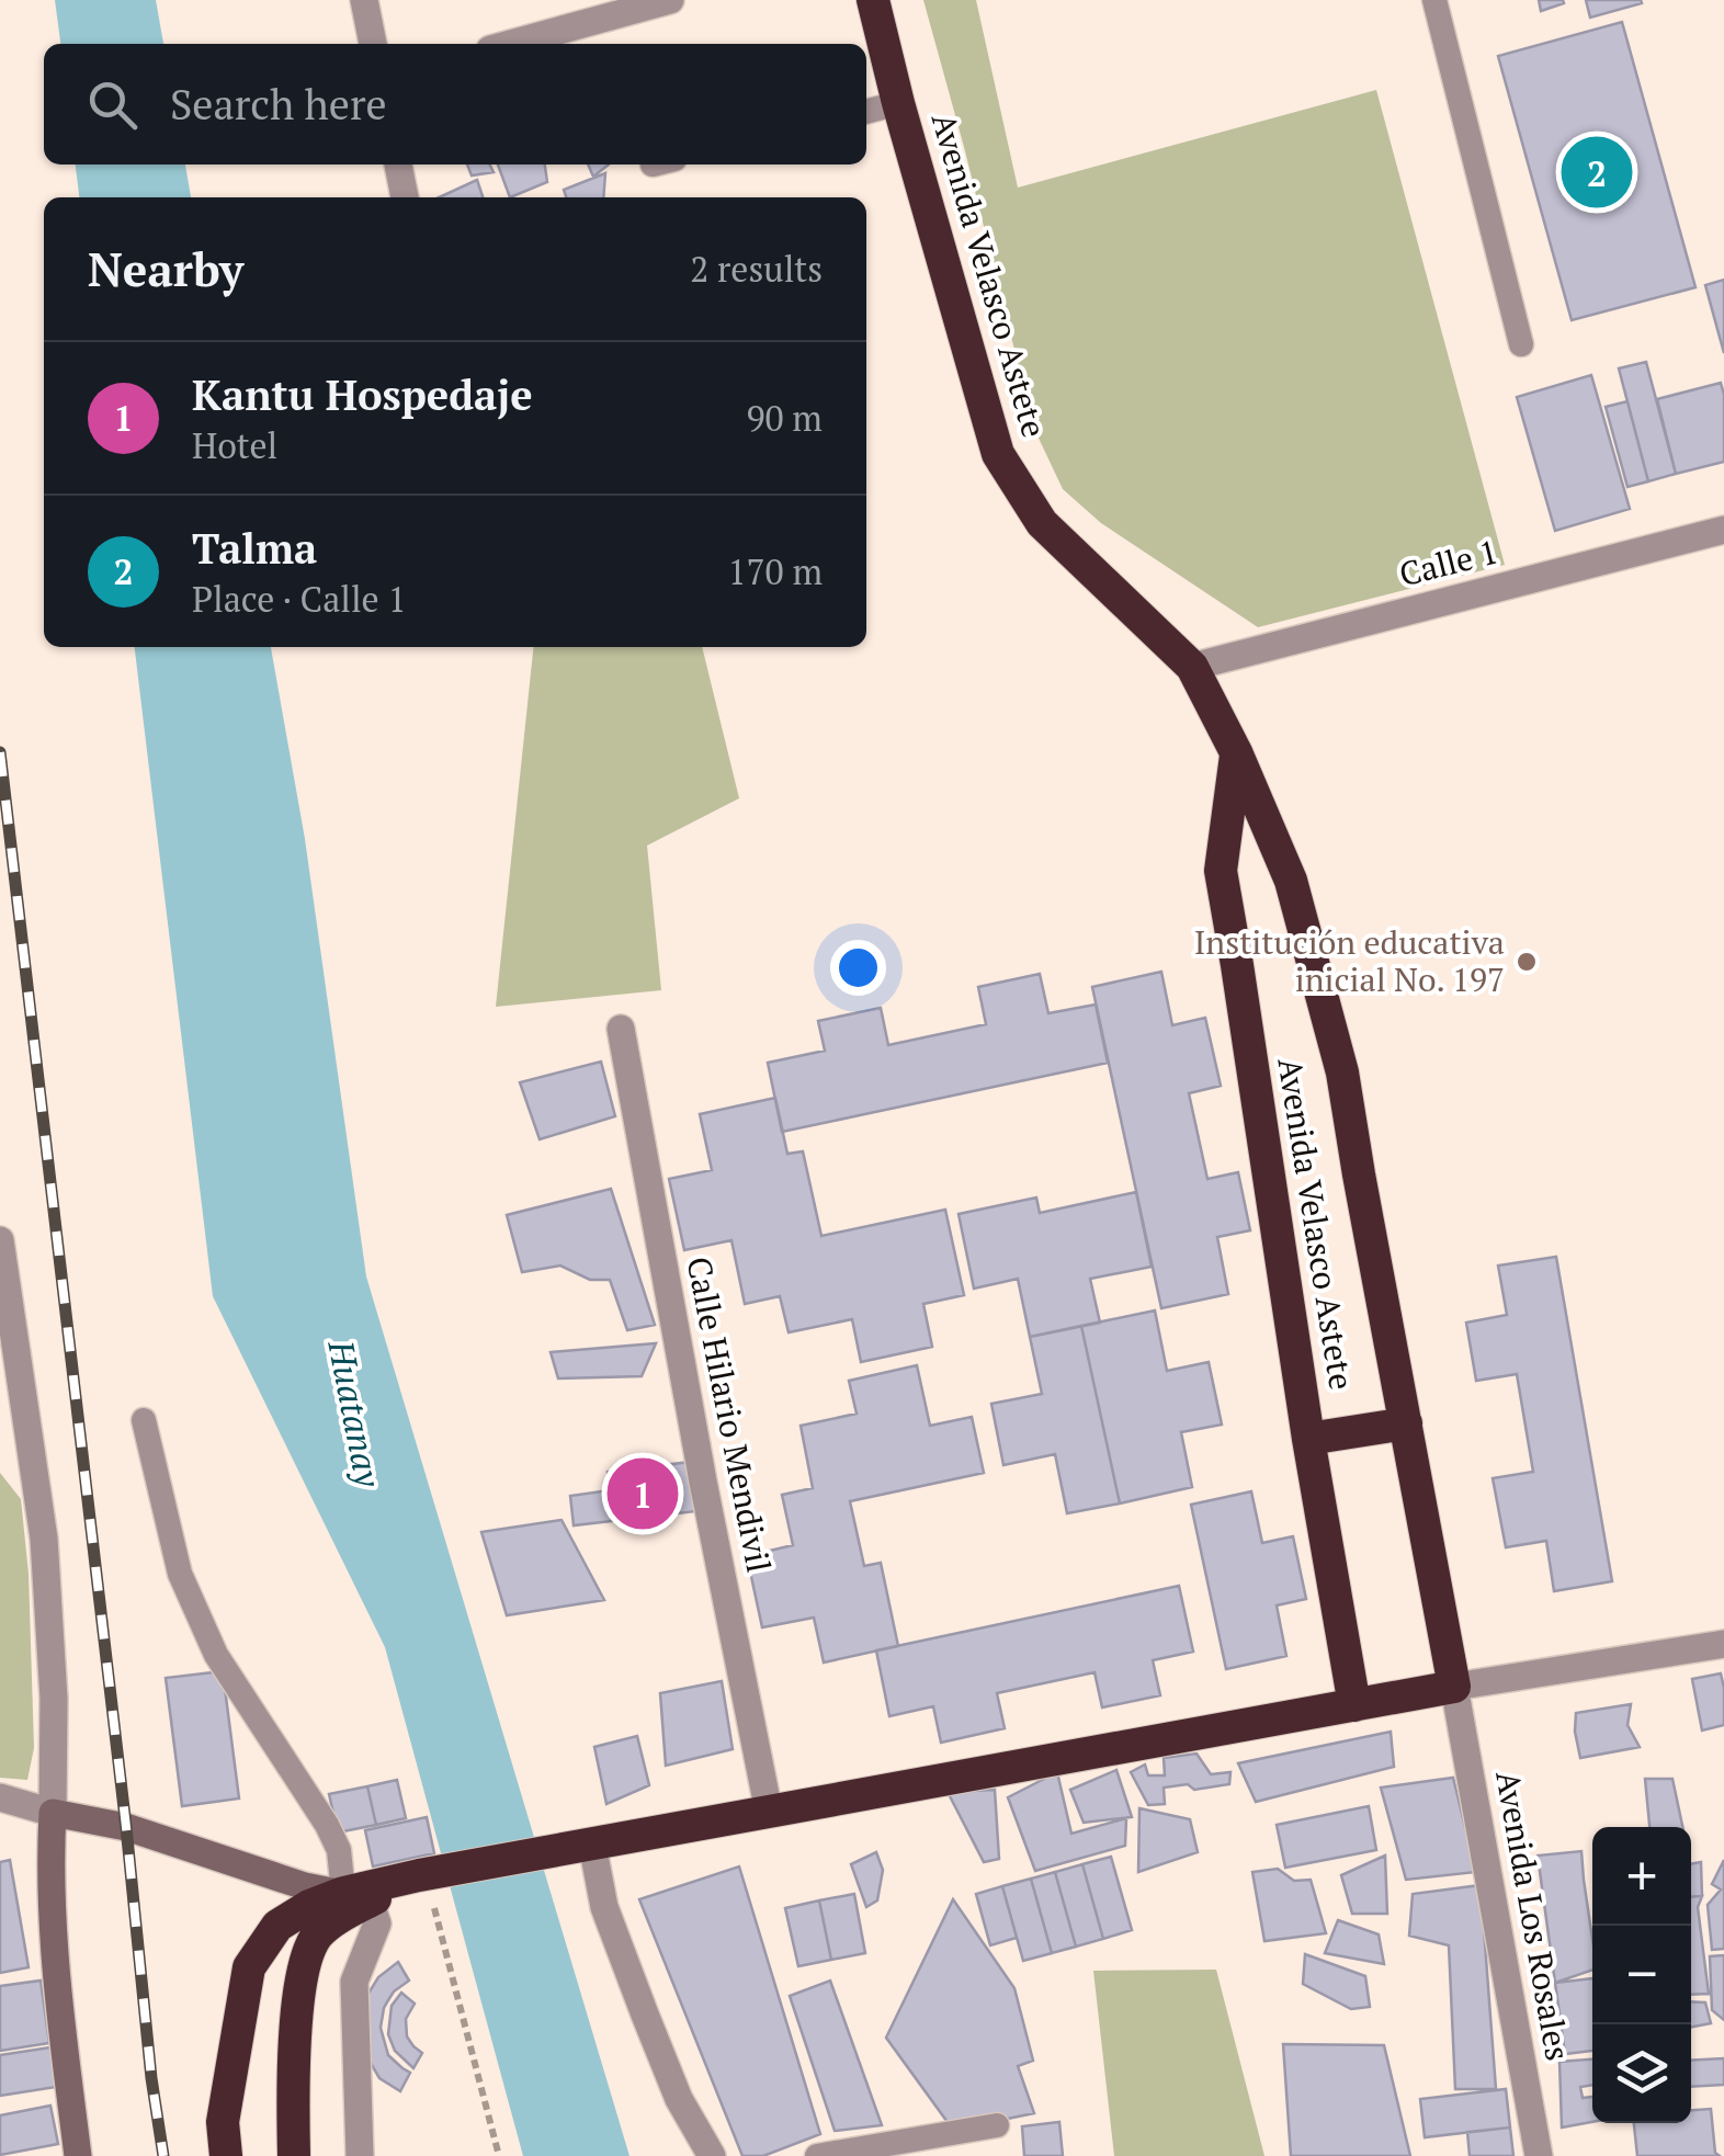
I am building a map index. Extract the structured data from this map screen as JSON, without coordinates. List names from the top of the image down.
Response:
{
  "streets": {
    "highway": ["Avenida Velasco Astete"],
    "street": ["Calle 1", "Calle Hilario Mendivil", "Avenida Los Rosales"]
  },
  "crossings": [
    ["Avenida Velasco Astete", "Calle 1"],
    ["Avenida Velasco Astete", "Avenida Los Rosales"]
  ],
  "water": ["Huatanay"],
  "places": ["Institución educativa inicial No. 197"],
  "page": {
    "search": "Search here",
    "pins": ["2", "1"],
    "heading": ["Nearby", "2 results"],
    "list": [
      {
        "mark": "1",
        "name": "Kantu Hospedaje",
        "note": "Hotel",
        "value": "90 m"
      },
      {
        "mark": "2",
        "name": "Talma",
        "note": "Place · Calle 1",
        "value": "170 m"
      }
    ],
    "map_buttons": ["+", "−"]
  }
}
